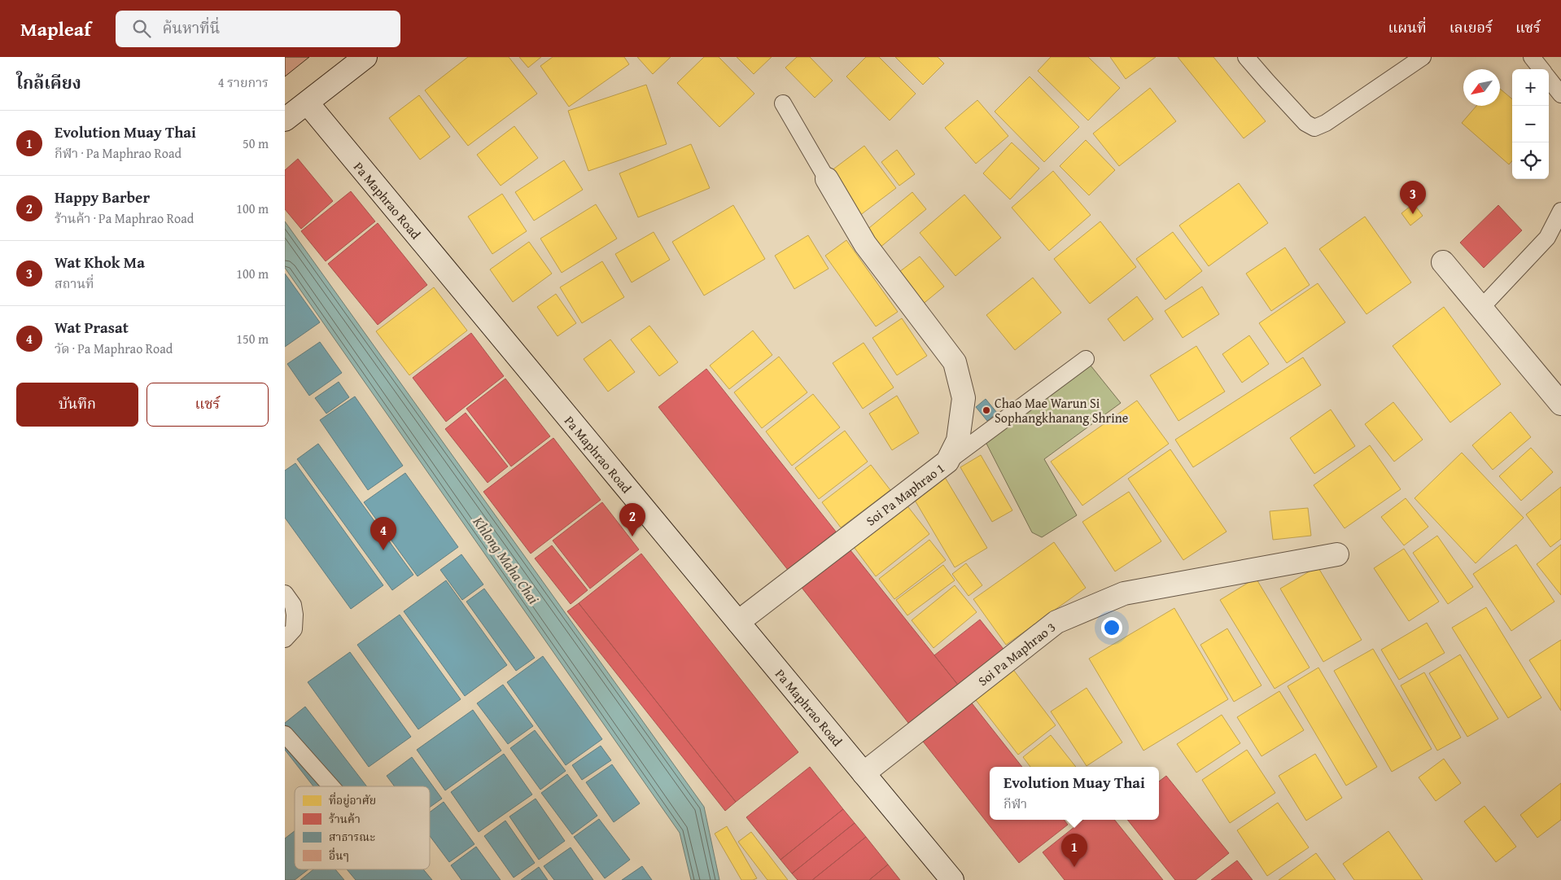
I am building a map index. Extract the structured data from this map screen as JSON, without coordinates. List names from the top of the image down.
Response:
{
  "streets": {
    "street": ["Pa Maphrao Road", "Soi Pa Maphrao 1", "Soi Pa Maphrao 3"]
  },
  "crossings": [
    ["Pa Maphrao Road", "Soi Pa Maphrao 1"],
    ["Pa Maphrao Road", "Soi Pa Maphrao 3"]
  ],
  "water": ["Khlong Maha Chai"],
  "places": ["Chao Mae Warun Si Sophangkhanang Shrine"],
  "legend": [
    "ที่อยู่อาศัย",
    "ร้านค้า",
    "สาธารณะ",
    "อื่นๆ"
  ],
  "north": "bottom left",
  "page": {
    "header": "Mapleaf",
    "search": "ค้นหาที่นี่",
    "nav": ["แผนที่", "เลเยอร์", "แชร์"],
    "heading": ["ใกล้เคียง", "4 รายการ"],
    "map_buttons": ["+", "−"],
    "list": [
      {
        "mark": "1",
        "name": "Evolution Muay Thai",
        "note": "กีฬา · Pa Maphrao Road",
        "value": "50 m"
      },
      {
        "mark": "2",
        "name": "Happy Barber",
        "note": "ร้านค้า · Pa Maphrao Road",
        "value": "100 m"
      },
      {
        "mark": "3",
        "name": "Wat Khok Ma",
        "note": "สถานที่",
        "value": "100 m"
      },
      {
        "mark": "4",
        "name": "Wat Prasat",
        "note": "วัด · Pa Maphrao Road",
        "value": "150 m"
      }
    ],
    "pins": [
      "3",
      "2",
      "4",
      "1"
    ],
    "buttons": ["บันทึก", "แชร์"],
    "popup": ["Evolution Muay Thai", "กีฬา"]
  }
}
